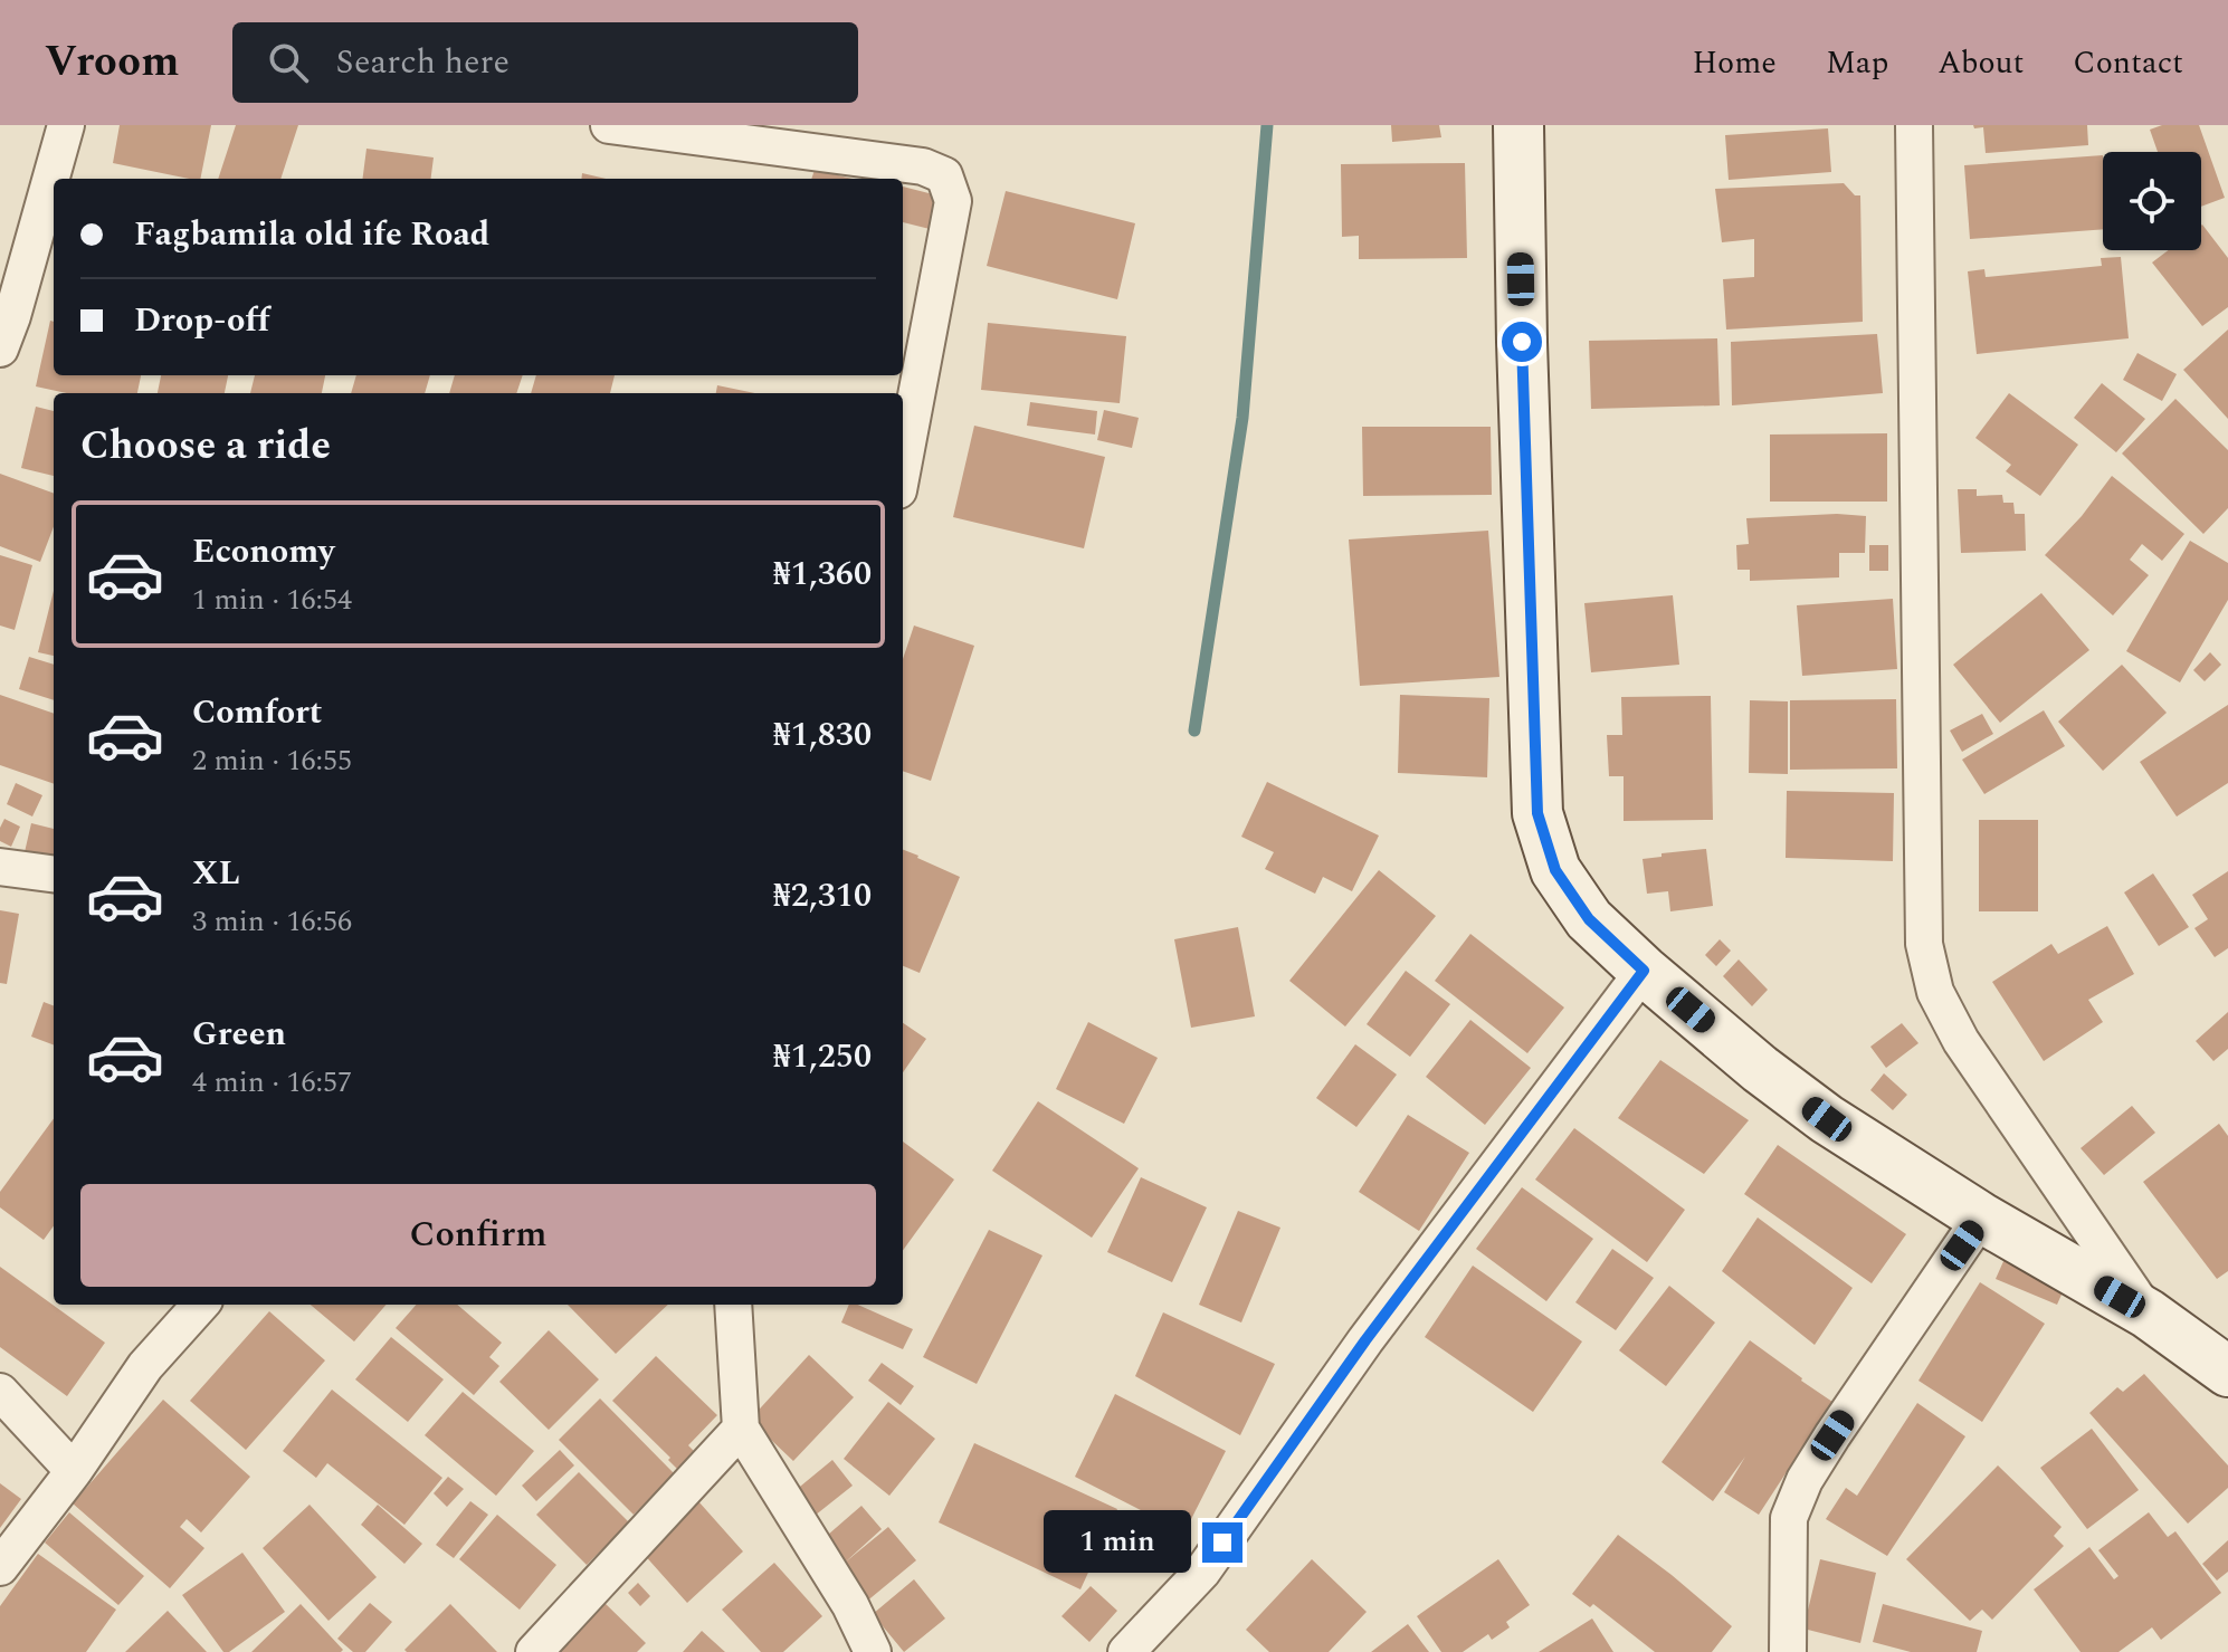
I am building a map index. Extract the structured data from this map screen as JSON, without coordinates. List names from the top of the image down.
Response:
{
  "page": {
    "header": "Vroom",
    "search": "Search here",
    "nav": [
      "Home",
      "Map",
      "About",
      "Contact"
    ],
    "banner": ["Fagbamila old ife Road", "Drop-off"],
    "heading": "Choose a ride",
    "list": [
      {
        "name": "Economy",
        "note": "1 min · 16:54",
        "value": "₦1,360"
      },
      {
        "name": "Comfort",
        "note": "2 min · 16:55",
        "value": "₦1,830"
      },
      {
        "name": "XL",
        "note": "3 min · 16:56",
        "value": "₦2,310"
      },
      {
        "name": "Green",
        "note": "4 min · 16:57",
        "value": "₦1,250"
      }
    ],
    "buttons": "Confirm",
    "bubble": "1 min"
  }
}
